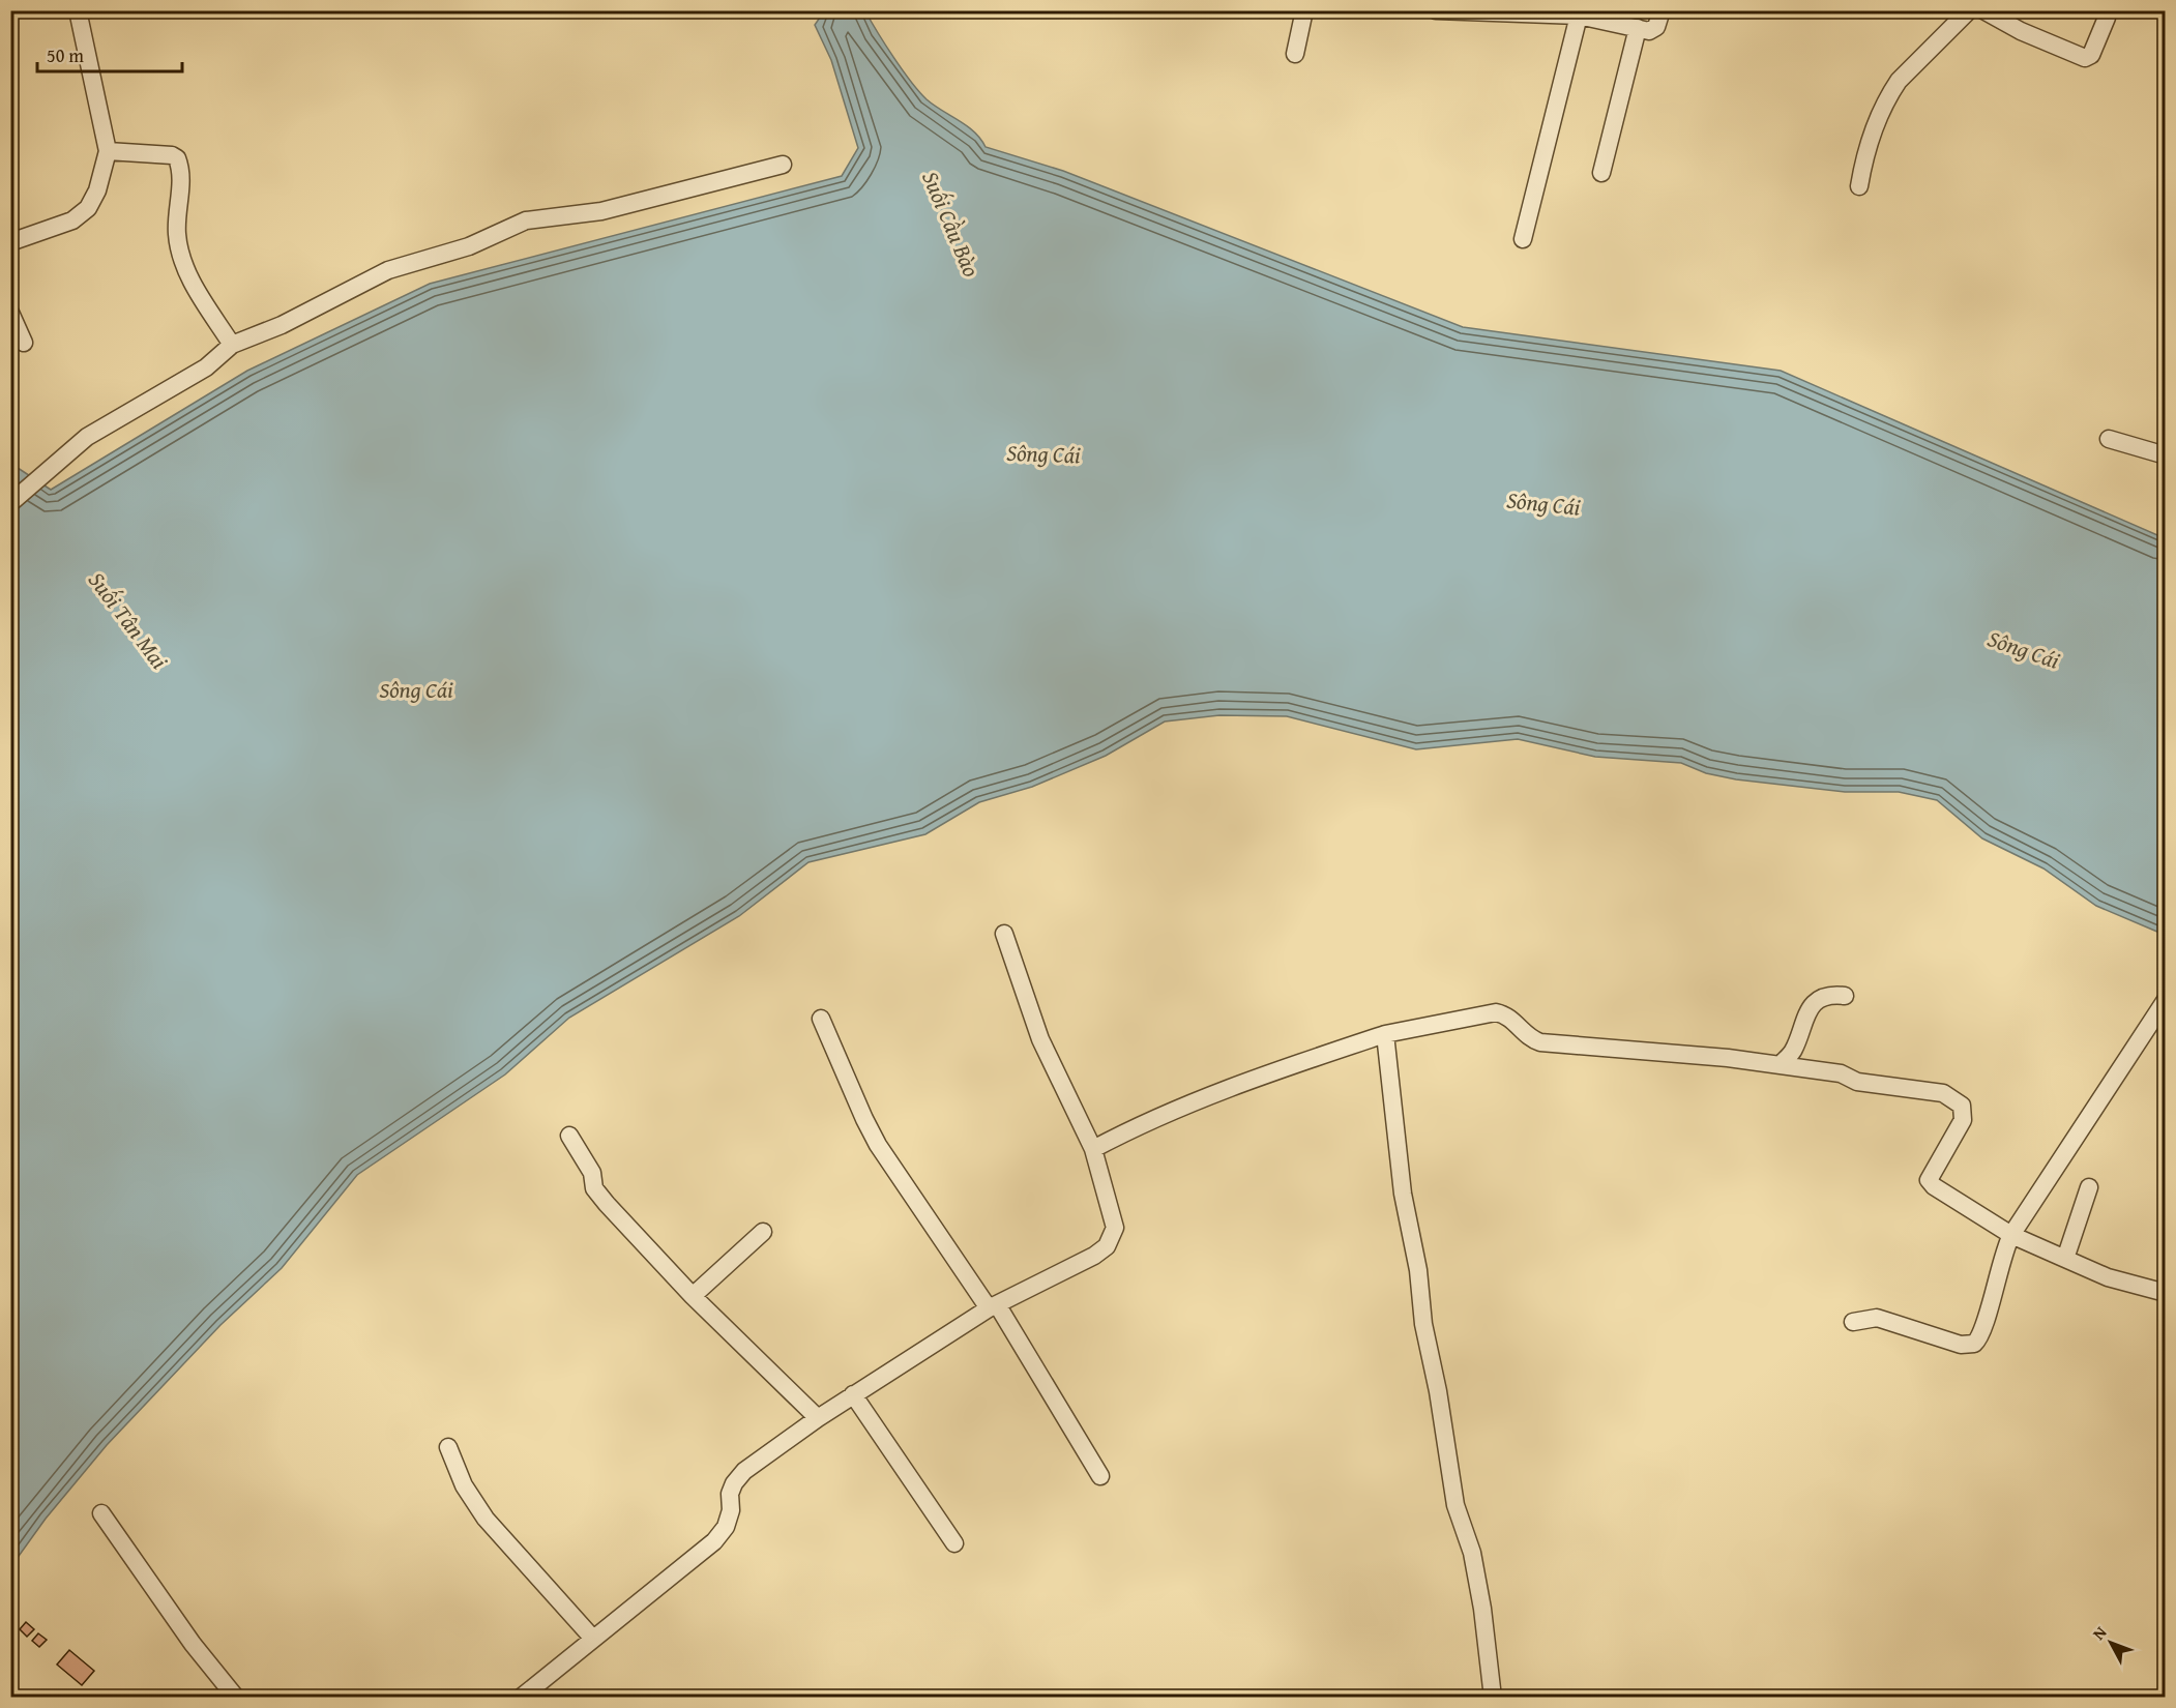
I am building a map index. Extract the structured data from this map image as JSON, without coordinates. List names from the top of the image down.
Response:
{
  "water": ["Suối Cầu Bào", "Sông Cái", "Suối Tân Mai"],
  "scale_bar": "50 m",
  "north": "top left"
}
